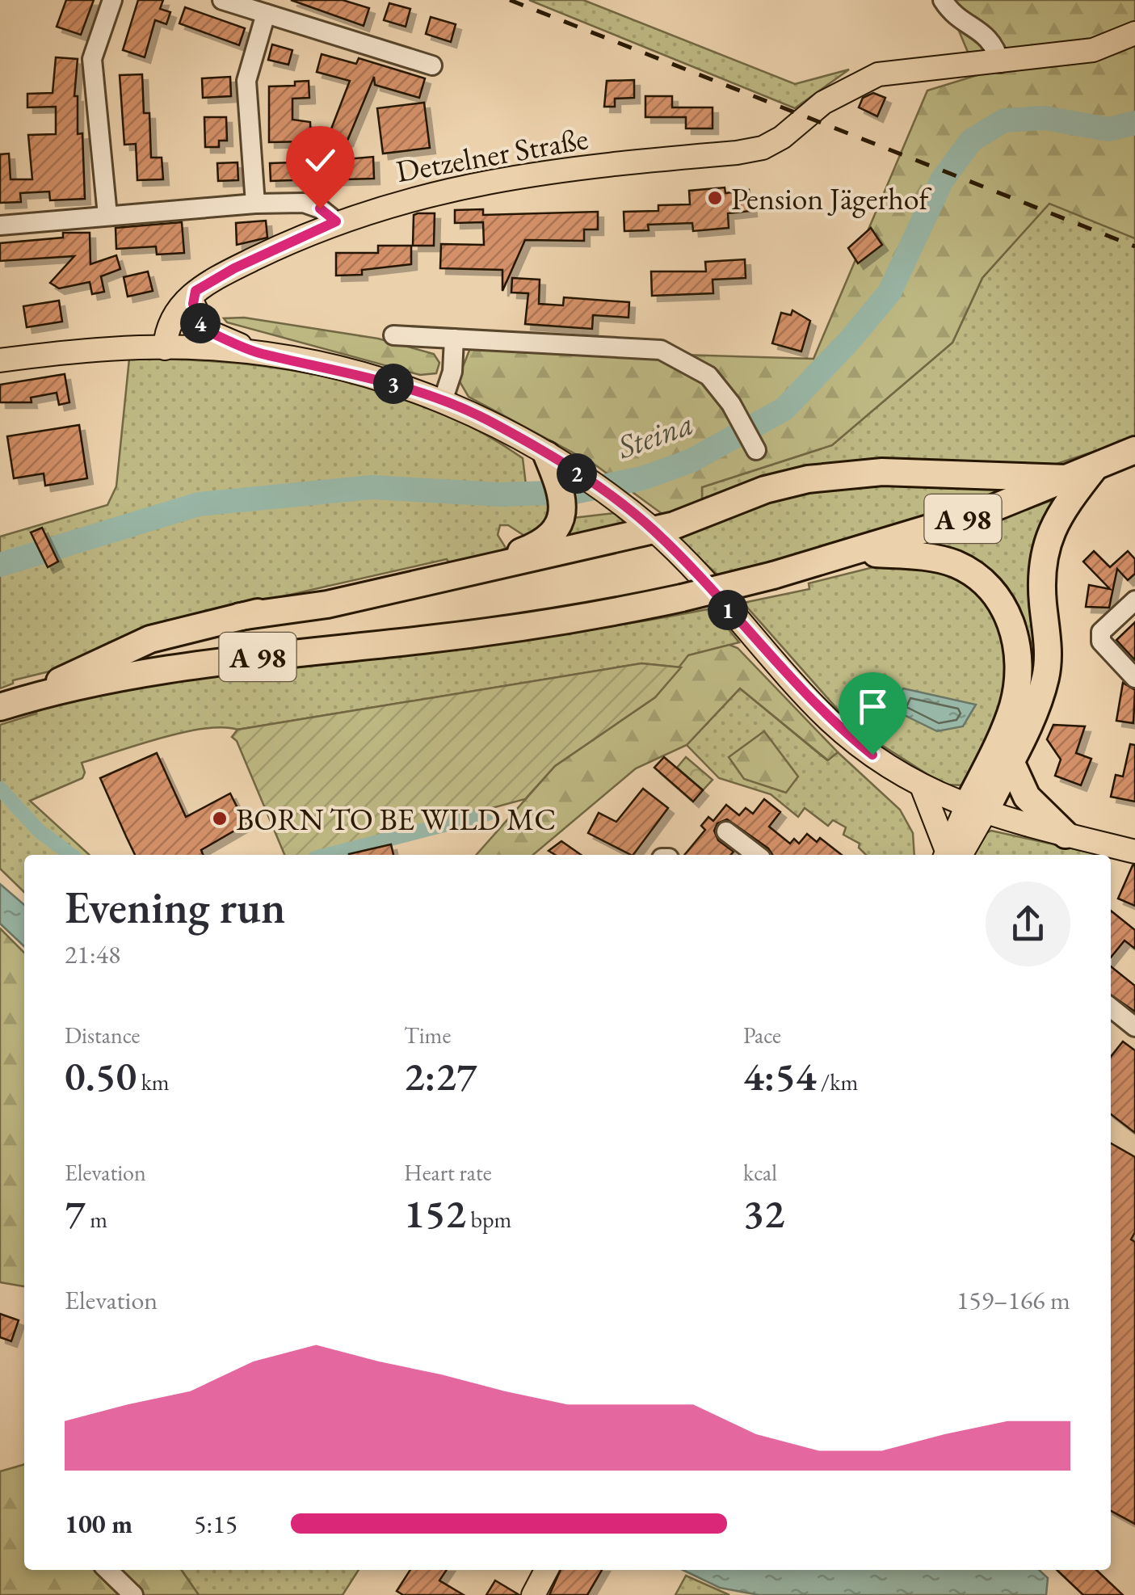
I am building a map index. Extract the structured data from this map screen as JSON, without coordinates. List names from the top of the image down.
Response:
{
  "streets": {
    "highway": ["A 98"],
    "main road": ["Detzelner Straße"]
  },
  "water": ["Steina"],
  "places": ["Pension Jägerhof", "BORN TO BE WILD MC"],
  "page": {
    "pins": [
      "4",
      "3",
      "2",
      "1"
    ],
    "heading": ["Evening run", "21:48"],
    "stats": [
      ["Distance", "0.50 km"],
      ["Time", "2:27"],
      ["Pace", "4:54 /km"],
      ["Elevation", "7 m"],
      ["Heart rate", "152 bpm"],
      ["kcal", "32"]
    ],
    "chart": ["Elevation", "159–166 m"],
    "list": [
      {
        "name": "100 m",
        "note": "5:15"
      }
    ]
  }
}
